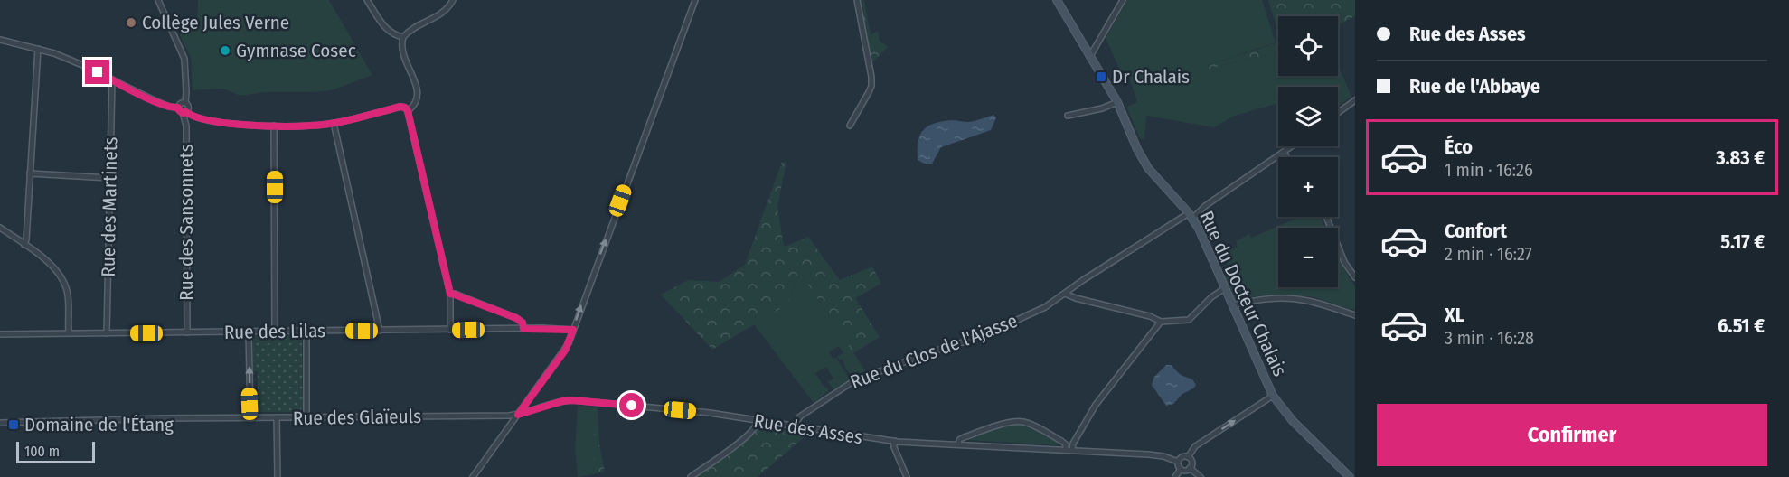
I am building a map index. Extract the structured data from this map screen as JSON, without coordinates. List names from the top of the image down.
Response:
{
  "streets": {
    "main road": ["Rue du Docteur Chalais"],
    "street": [
      "Rue des Martinets",
      "Rue des Sansonnets",
      "Rue des Lilas",
      "Rue du Clos de l'Ajasse",
      "Rue des Glaïeuls",
      "Rue des Asses"
    ]
  },
  "crossings": [
    ["Rue des Martinets", "Rue des Lilas"],
    ["Rue des Sansonnets", "Rue des Lilas"],
    ["Rue du Docteur Chalais", "Rue du Clos de l'Ajasse"],
    ["Rue du Clos de l'Ajasse", "Rue des Asses"],
    ["Rue des Glaïeuls", "Rue des Asses"]
  ],
  "places": {
    "other": ["Collège Jules Verne", "Gymnase Cosec"],
    "transit": ["Dr Chalais", "Domaine de l'Étang"]
  },
  "scale_bar": "100 m",
  "page": {
    "banner": ["Rue des Asses", "Rue de l'Abbaye"],
    "map_buttons": ["+", "−"],
    "list": [
      {
        "name": "Éco",
        "note": "1 min · 16:26",
        "value": "3.83 €"
      },
      {
        "name": "Confort",
        "note": "2 min · 16:27",
        "value": "5.17 €"
      },
      {
        "name": "XL",
        "note": "3 min · 16:28",
        "value": "6.51 €"
      }
    ],
    "buttons": "Confirmer",
    "scale": "100 m"
  }
}
